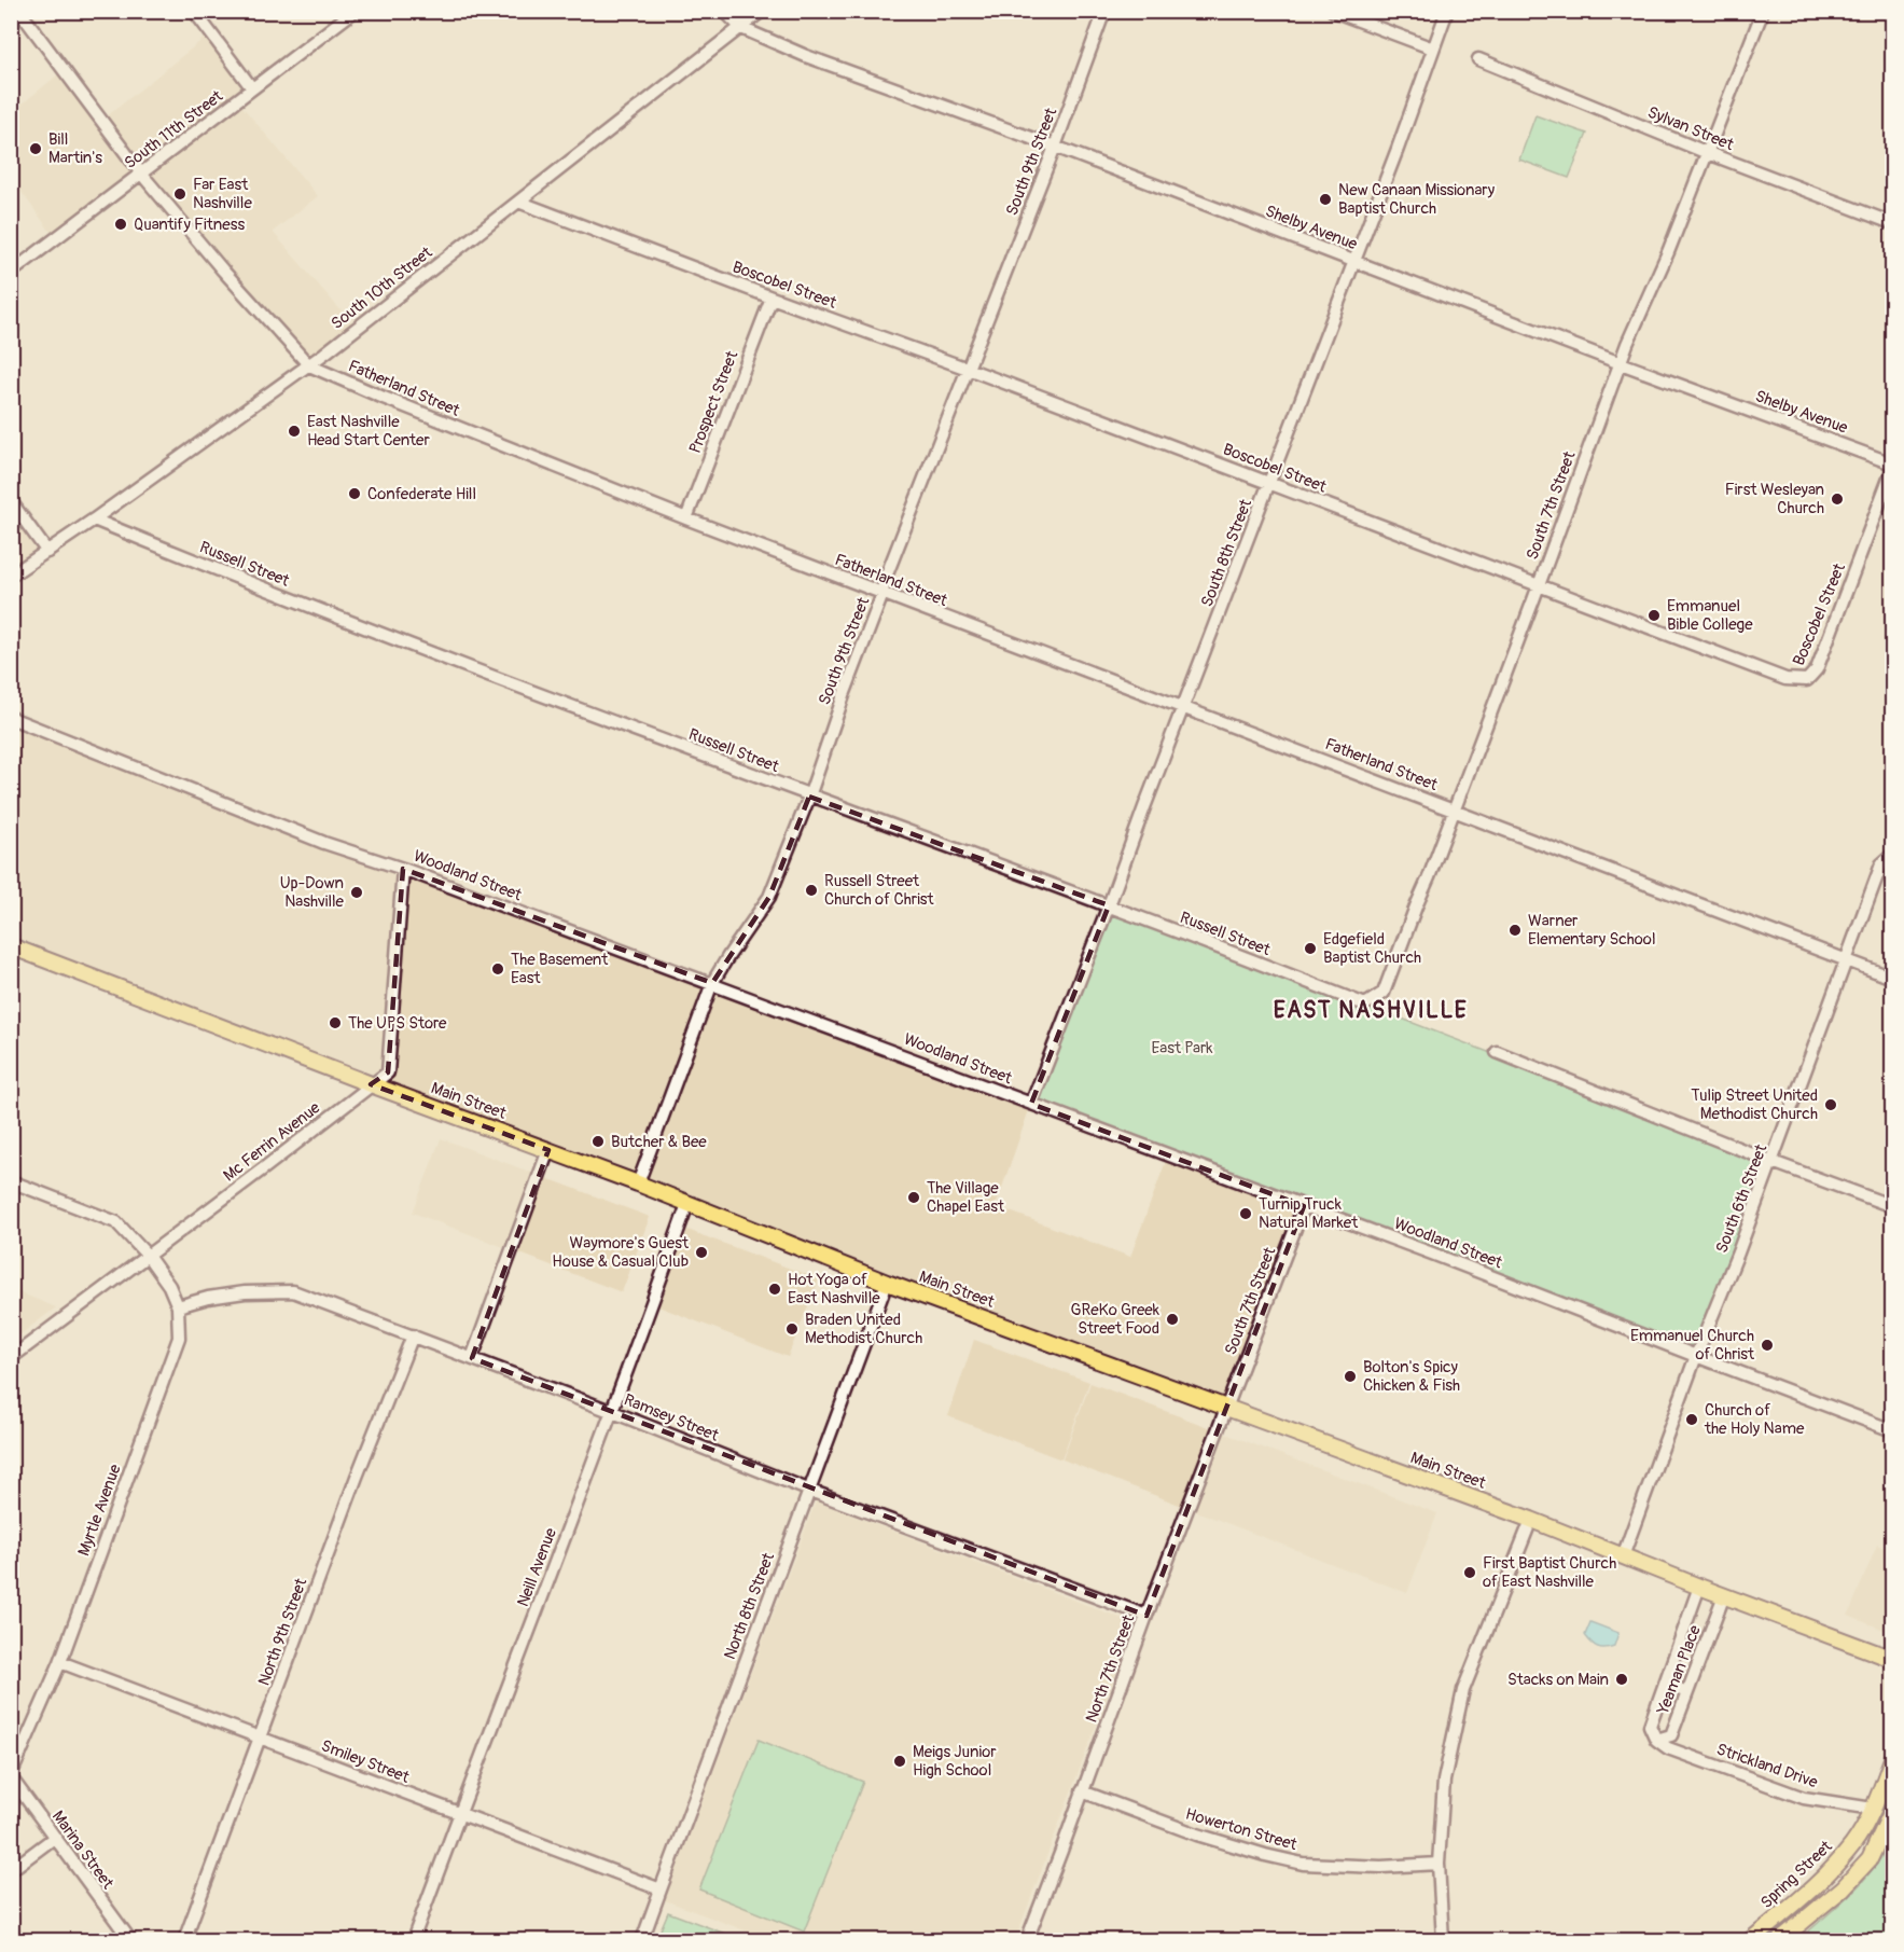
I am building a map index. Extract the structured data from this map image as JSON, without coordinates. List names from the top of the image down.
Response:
{
  "streets": {
    "main road": ["Main Street", "Spring Street"],
    "street": [
      "Sylvan Street",
      "South 11th Street",
      "South 9th Street",
      "Shelby Avenue",
      "Boscobel Street",
      "South 10th Street",
      "Fatherland Street",
      "Prospect Street",
      "South 7th Street",
      "South 8th Street",
      "Russell Street",
      "Woodland Street",
      "Mc Ferrin Avenue",
      "South 6th Street",
      "Ramsey Street",
      "Myrtle Avenue",
      "Neill Avenue",
      "North 8th Street",
      "North 9th Street",
      "North 7th Street",
      "Yeaman Place",
      "Smiley Street",
      "Strickland Drive",
      "Howerton Street",
      "Marina Street"
    ]
  },
  "crossings": [
    ["Sylvan Street", "South 7th Street"],
    ["South 11th Street", "Fatherland Street"],
    ["South 9th Street", "Shelby Avenue"],
    ["South 9th Street", "Boscobel Street"],
    ["South 9th Street", "Fatherland Street"],
    ["South 9th Street", "Russell Street"],
    ["South 9th Street", "Woodland Street"],
    ["South 9th Street", "Main Street"],
    ["Shelby Avenue", "South 10th Street"],
    ["Shelby Avenue", "South 7th Street"],
    ["Shelby Avenue", "South 8th Street"],
    ["Boscobel Street", "South 10th Street"],
    ["Boscobel Street", "Prospect Street"],
    ["Boscobel Street", "South 7th Street"],
    ["Boscobel Street", "South 8th Street"],
    ["South 10th Street", "Fatherland Street"],
    ["South 10th Street", "Russell Street"],
    ["Fatherland Street", "Prospect Street"],
    ["Fatherland Street", "South 7th Street"],
    ["Fatherland Street", "South 8th Street"],
    ["Fatherland Street", "South 6th Street"],
    ["South 7th Street", "Russell Street"],
    ["South 7th Street", "Woodland Street"],
    ["South 7th Street", "Main Street"],
    ["South 7th Street", "North 7th Street"],
    ["South 8th Street", "Russell Street"],
    ["South 8th Street", "Woodland Street"],
    ["Woodland Street", "Mc Ferrin Avenue"],
    ["Woodland Street", "South 6th Street"],
    ["Main Street", "Mc Ferrin Avenue"],
    ["Main Street", "South 6th Street"],
    ["Main Street", "Neill Avenue"],
    ["Main Street", "North 8th Street"],
    ["Main Street", "North 7th Street"],
    ["Main Street", "Yeaman Place"],
    ["Mc Ferrin Avenue", "Myrtle Avenue"],
    ["Ramsey Street", "Myrtle Avenue"],
    ["Ramsey Street", "Neill Avenue"],
    ["Ramsey Street", "North 8th Street"],
    ["Ramsey Street", "North 9th Street"],
    ["Ramsey Street", "North 7th Street"],
    ["Myrtle Avenue", "Smiley Street"],
    ["Myrtle Avenue", "Marina Street"],
    ["Neill Avenue", "Smiley Street"],
    ["North 8th Street", "Smiley Street"],
    ["North 9th Street", "Smiley Street"],
    ["North 7th Street", "Howerton Street"],
    ["Yeaman Place", "Strickland Drive"],
    ["Strickland Drive", "Spring Street"]
  ],
  "districts": ["EAST NASHVILLE"],
  "parks": ["East Park"],
  "places": [
    "Bill Martin's",
    "Far East Nashville",
    "New Canaan Missionary Baptist Church",
    "Quantify Fitness",
    "East Nashville Head Start Center",
    "Confederate Hill",
    "First Wesleyan Church",
    "Emmanuel Bible College",
    "Russell Street Church of Christ",
    "Up-Down Nashville",
    "Warner Elementary School",
    "Edgefield Baptist Church",
    "The Basement East",
    "The UPS Store",
    "Tulip Street United Methodist Church",
    "Butcher & Bee",
    "The Village Chapel East",
    "Turnip Truck Natural Market",
    "Waymore's Guest House & Casual Club",
    "Hot Yoga of East Nashville",
    "GReKo Greek Street Food",
    "Braden United Methodist Church",
    "Emmanuel Church of Christ",
    "Bolton's Spicy Chicken & Fish",
    "Church of the Holy Name",
    "First Baptist Church of East Nashville",
    "Stacks on Main",
    "Meigs Junior High School"
  ]
}
